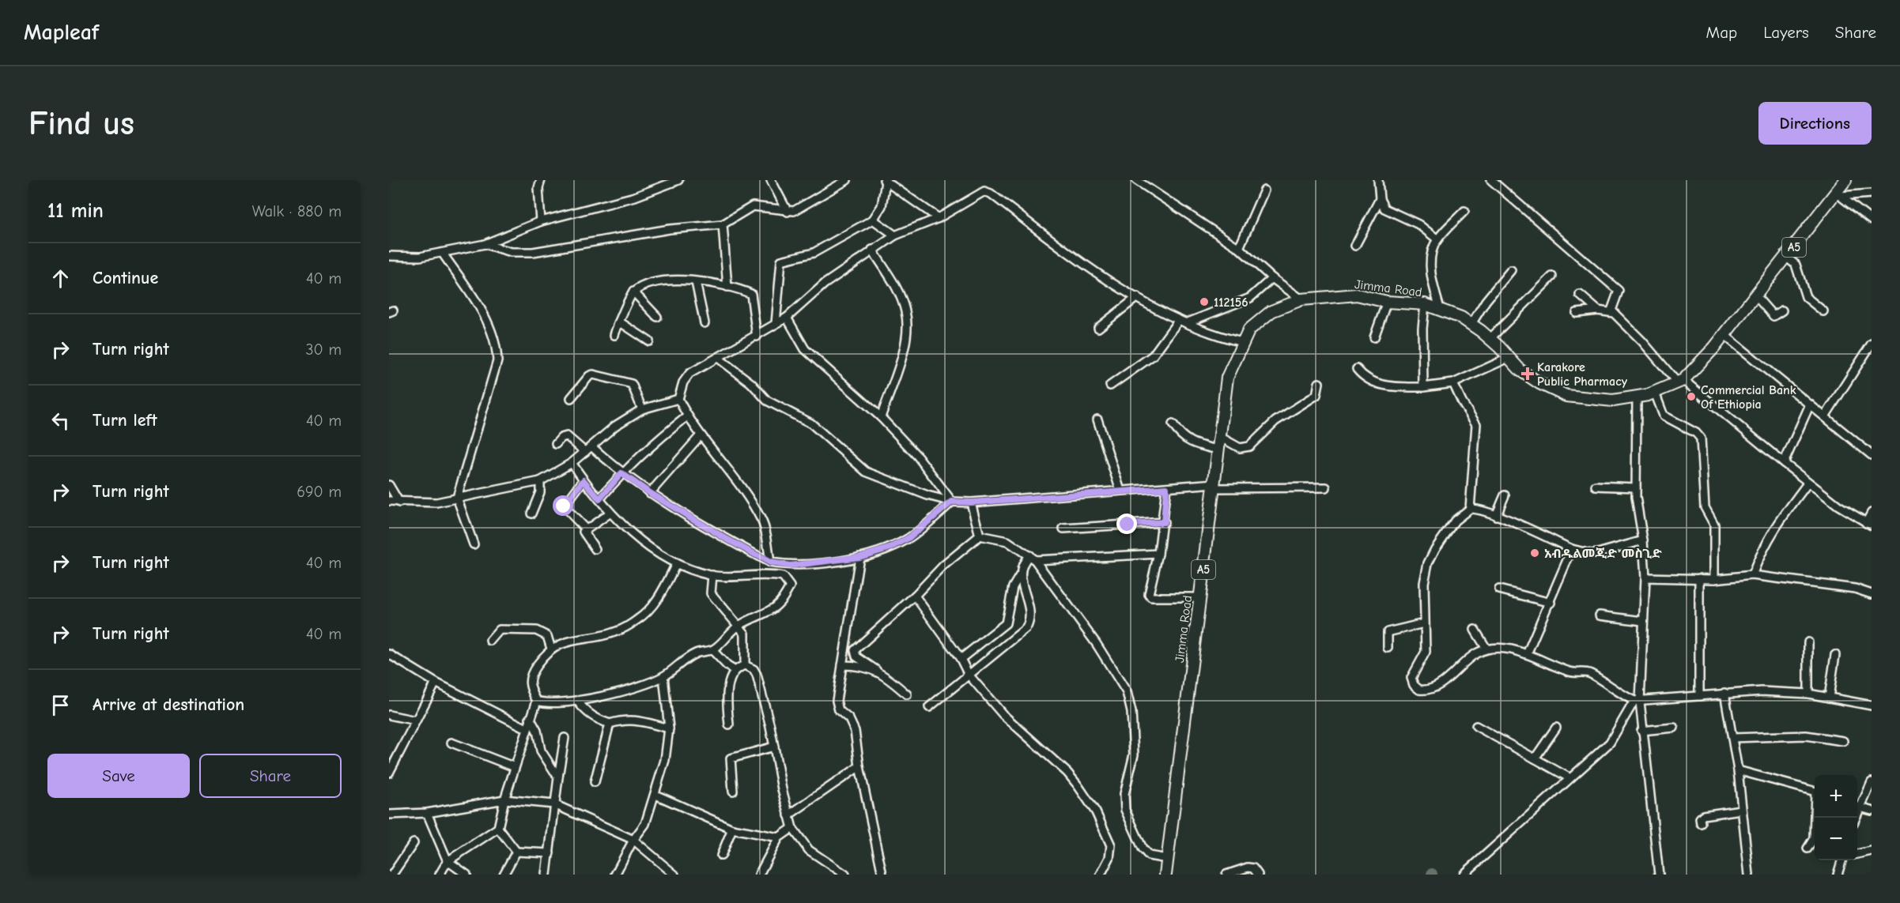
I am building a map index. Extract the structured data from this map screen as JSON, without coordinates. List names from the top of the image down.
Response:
{
  "streets": {
    "highway": ["A5", "Jimma Road"]
  },
  "places": {
    "other": ["112156", "Commercial Bank Of Ethiopia", "አብዱልመጂድ መስጊድ"],
    "health": ["Karakore Public Pharmacy"]
  },
  "page": {
    "header": "Mapleaf",
    "nav": ["Map", "Layers", "Share"],
    "buttons": [
      "Directions",
      ["Save", "Share"]
    ],
    "title": "Find us",
    "heading": ["11 min", "Walk · 880 m"],
    "list": [
      ["Continue", "40 m"],
      ["Turn right", "30 m"],
      ["Turn left", "40 m"],
      ["Turn right", "690 m"],
      ["Turn right", "40 m"],
      ["Turn right", "40 m"],
      "Arrive at destination"
    ],
    "map_buttons": ["+", "−"]
  }
}
